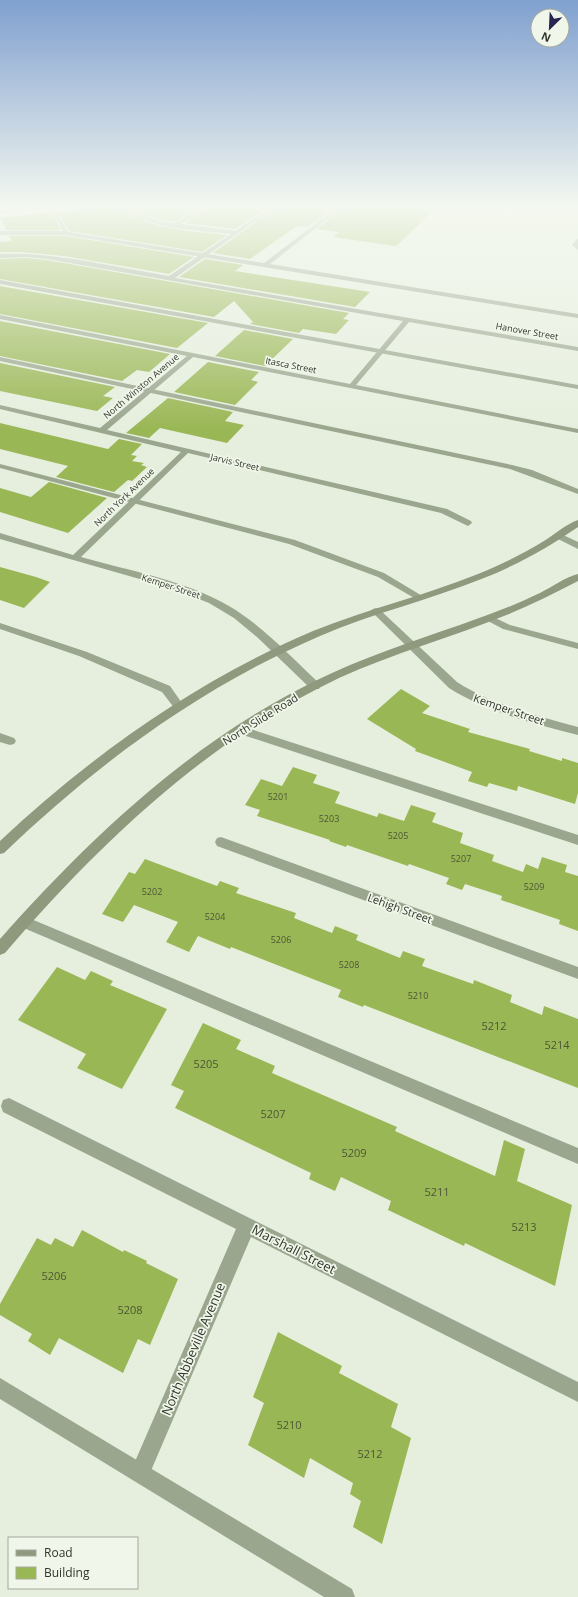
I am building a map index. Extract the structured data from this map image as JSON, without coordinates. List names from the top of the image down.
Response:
{
  "streets": {
    "main road": ["North Slide Road"],
    "street": [
      "Hanover Street",
      "Itasca Street",
      "North Winston Avenue",
      "Jarvis Street",
      "North York Avenue",
      "Kemper Street",
      "Lehigh Street",
      "Marshall Street",
      "North Abbeville Avenue"
    ]
  },
  "crossings": [
    ["Itasca Street", "North Winston Avenue"],
    ["North Winston Avenue", "Jarvis Street"],
    ["Jarvis Street", "North York Avenue"],
    ["North York Avenue", "Kemper Street"],
    ["Kemper Street", "North Slide Road"],
    ["Marshall Street", "North Abbeville Avenue"]
  ],
  "house_numbers": [
    "5201",
    "5203",
    "5205",
    "5207",
    "5209",
    "5202",
    "5204",
    "5206",
    "5208",
    "5210",
    "5212",
    "5214",
    "5205",
    "5207",
    "5209",
    "5211",
    "5213",
    "5206",
    "5208",
    "5210",
    "5212"
  ],
  "legend": ["Road", "Building"],
  "north": "bottom left"
}
